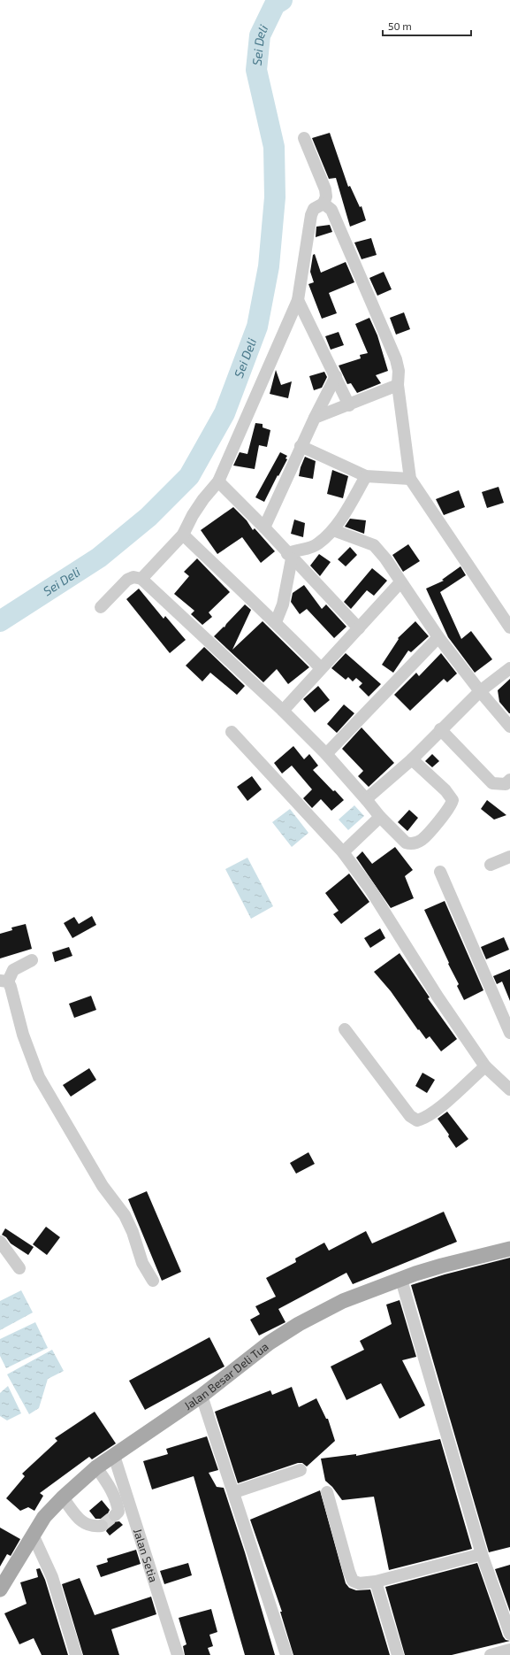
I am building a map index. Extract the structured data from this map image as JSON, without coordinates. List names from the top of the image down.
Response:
{
  "streets": {
    "main road": ["Jalan Besar Deli Tua"],
    "street": ["Jalan Setia"]
  },
  "crossings": [
    ["Jalan Besar Deli Tua", "Jalan Setia"]
  ],
  "water": ["Sei Deli"],
  "scale_bar": "50 m"
}
